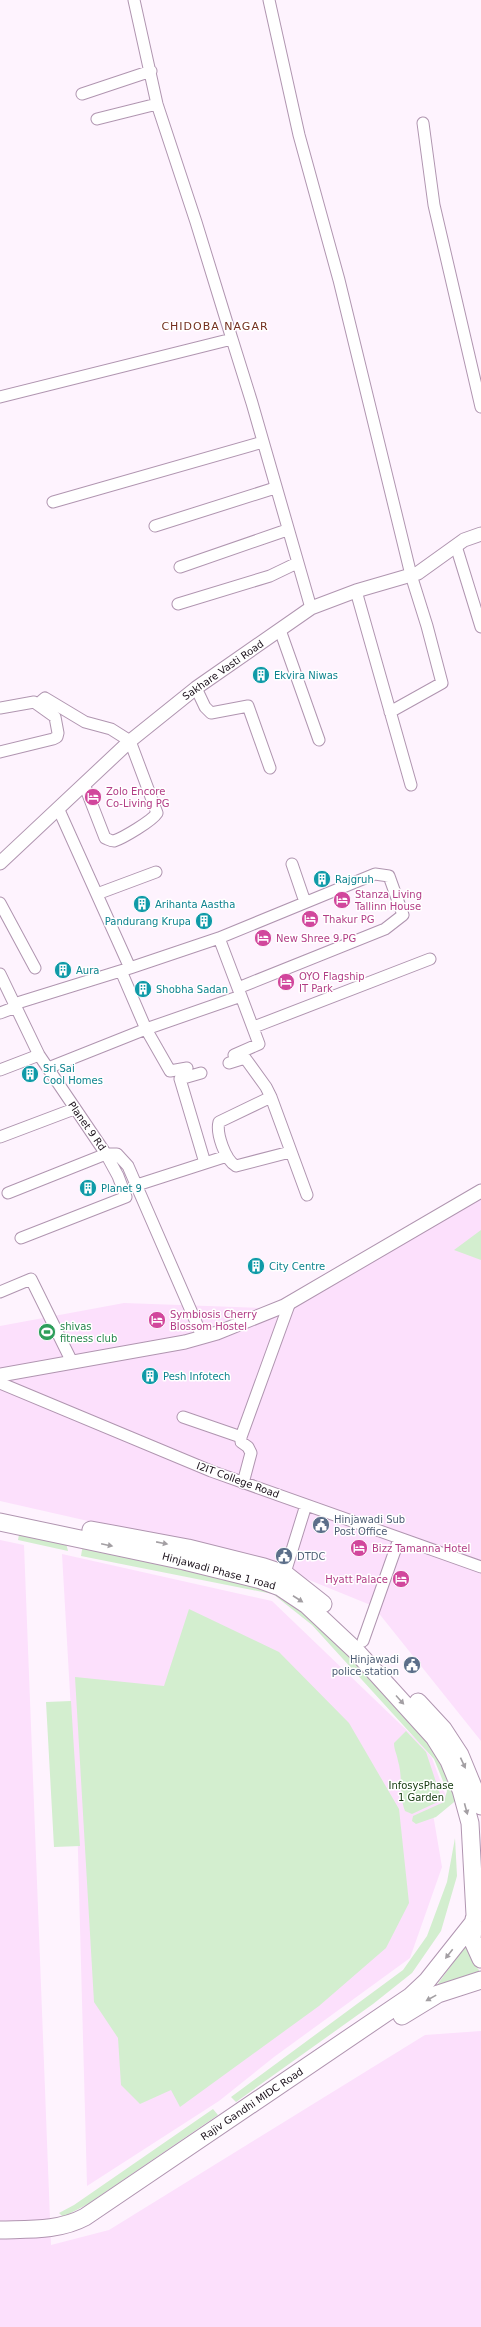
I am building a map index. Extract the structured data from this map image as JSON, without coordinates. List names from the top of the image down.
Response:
{
  "streets": {
    "main road": ["Hinjawadi Phase 1 road", "Rajiv Gandhi MIDC Road"],
    "street": ["Sakhare Vasti Road", "Planet 9 Rd", "I2IT College Road"]
  },
  "crossings": [
    ["Hinjawadi Phase 1 road", "Rajiv Gandhi MIDC Road"]
  ],
  "one_way": ["Hinjawadi Phase 1 road", "Rajiv Gandhi MIDC Road"],
  "districts": ["CHIDOBA NAGAR"],
  "parks": ["InfosysPhase 1 Garden"],
  "places": {
    "building": [
      "Ekvira Niwas",
      "Rajgruh",
      "Arihanta Aastha",
      "Pandurang Krupa",
      "Aura",
      "Shobha Sadan",
      "Sri Sai Cool Homes",
      "Planet 9",
      "City Centre",
      "Pesh Infotech"
    ],
    "hotel": [
      "Zolo Encore Co-Living PG",
      "Stanza Living Tallinn House",
      "Thakur PG",
      "New Shree 9 PG",
      "OYO Flagship IT Park",
      "Symbiosis Cherry Blossom Hostel",
      "Bizz Tamanna Hotel",
      "Hyatt Palace"
    ],
    "sports": ["shivas fitness club"],
    "public building": ["Hinjawadi Sub Post Office", "DTDC", "Hinjawadi police station"]
  }
}
